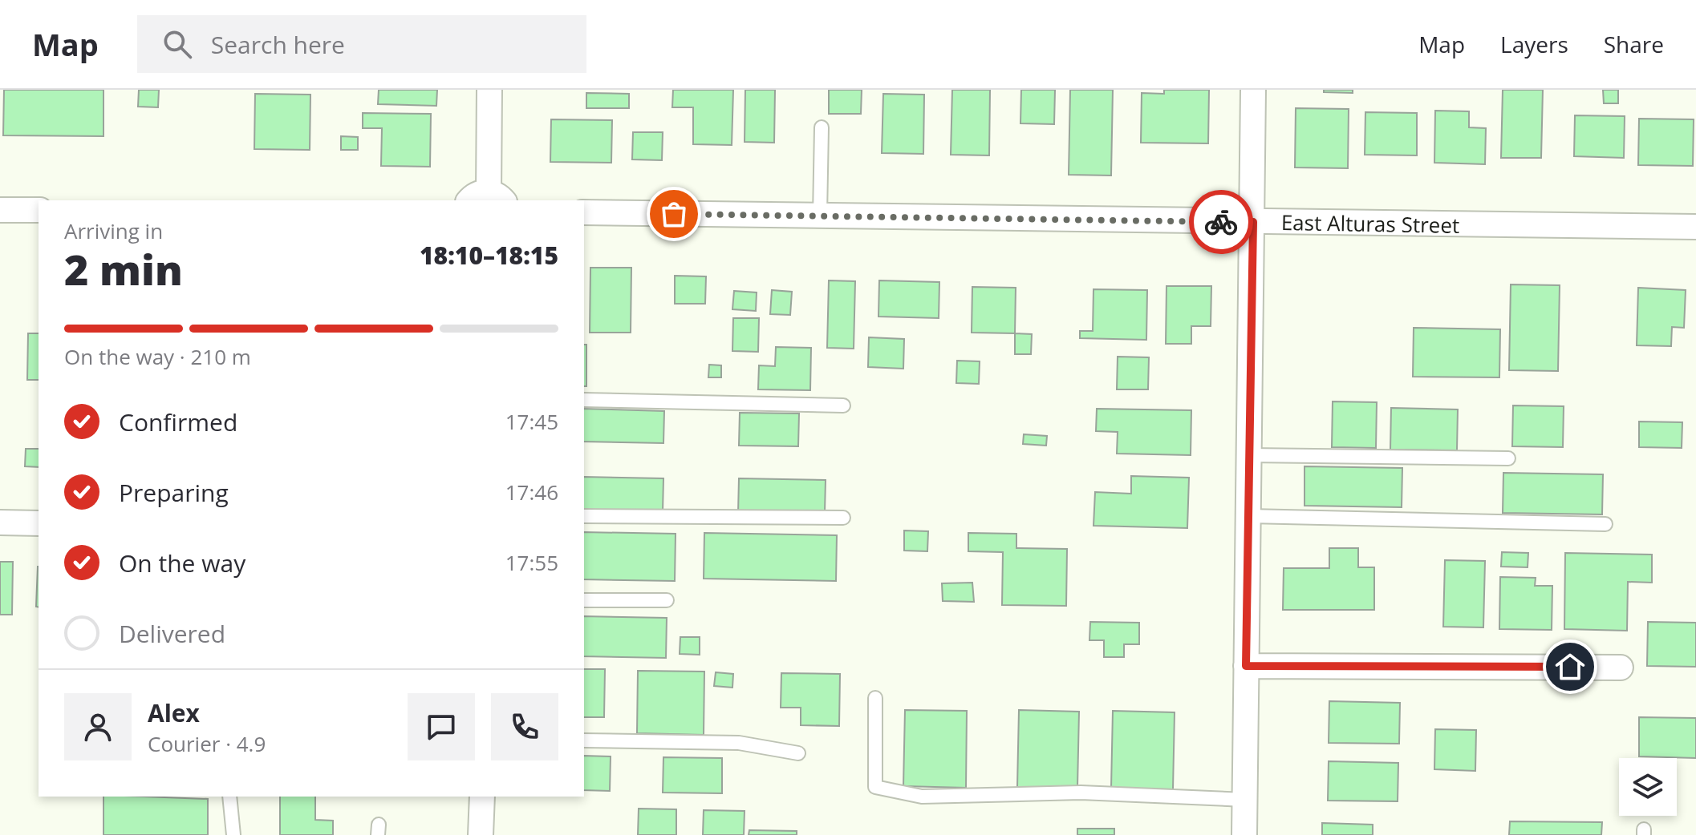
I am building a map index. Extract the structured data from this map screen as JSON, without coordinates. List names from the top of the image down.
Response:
{
  "streets": {
    "street": ["East Alturas Street"]
  },
  "page": {
    "header": "Map",
    "search": "Search here",
    "nav": ["Map", "Layers", "Share"],
    "heading": ["2 min", "Arriving in", "18:10–18:15"],
    "panel": ["Alex", "Courier · 4.9"],
    "bar": "On the way · 210 m",
    "list": [
      ["Confirmed", "17:45"],
      ["Preparing", "17:46"],
      ["On the way", "17:55"],
      "Delivered"
    ]
  }
}
